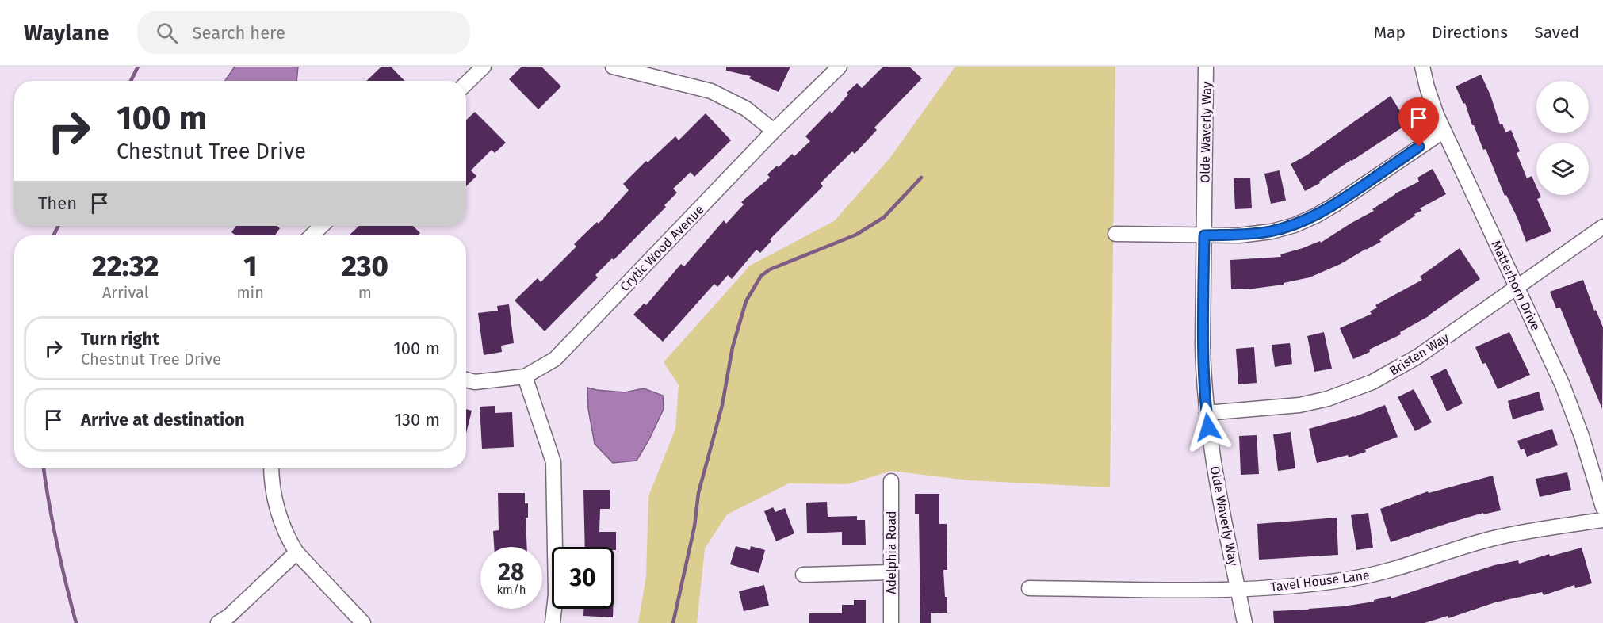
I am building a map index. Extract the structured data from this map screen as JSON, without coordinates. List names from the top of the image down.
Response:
{
  "streets": {
    "street": [
      "Olde Waverly Way",
      "Crytic Wood Avenue",
      "Matterhorn Drive",
      "Bristen Way",
      "Adelphia Road",
      "Tavel House Lane"
    ]
  },
  "crossings": [
    ["Olde Waverly Way", "Bristen Way"],
    ["Olde Waverly Way", "Tavel House Lane"],
    ["Matterhorn Drive", "Bristen Way"]
  ],
  "page": {
    "header": "Waylane",
    "search": "Search here",
    "nav": ["Map", "Directions", "Saved"],
    "turn": ["100 m", "Chestnut Tree Drive"],
    "then": "Then",
    "eta": [
      "22:32",
      "Arrival",
      "1",
      "min",
      "230",
      "m"
    ],
    "list": [
      {
        "name": "Turn right",
        "note": "Chestnut Tree Drive",
        "value": "100 m"
      },
      {
        "name": "Arrive at destination",
        "value": "130 m"
      }
    ],
    "speed": "28 km/h",
    "limit": "30"
  }
}
